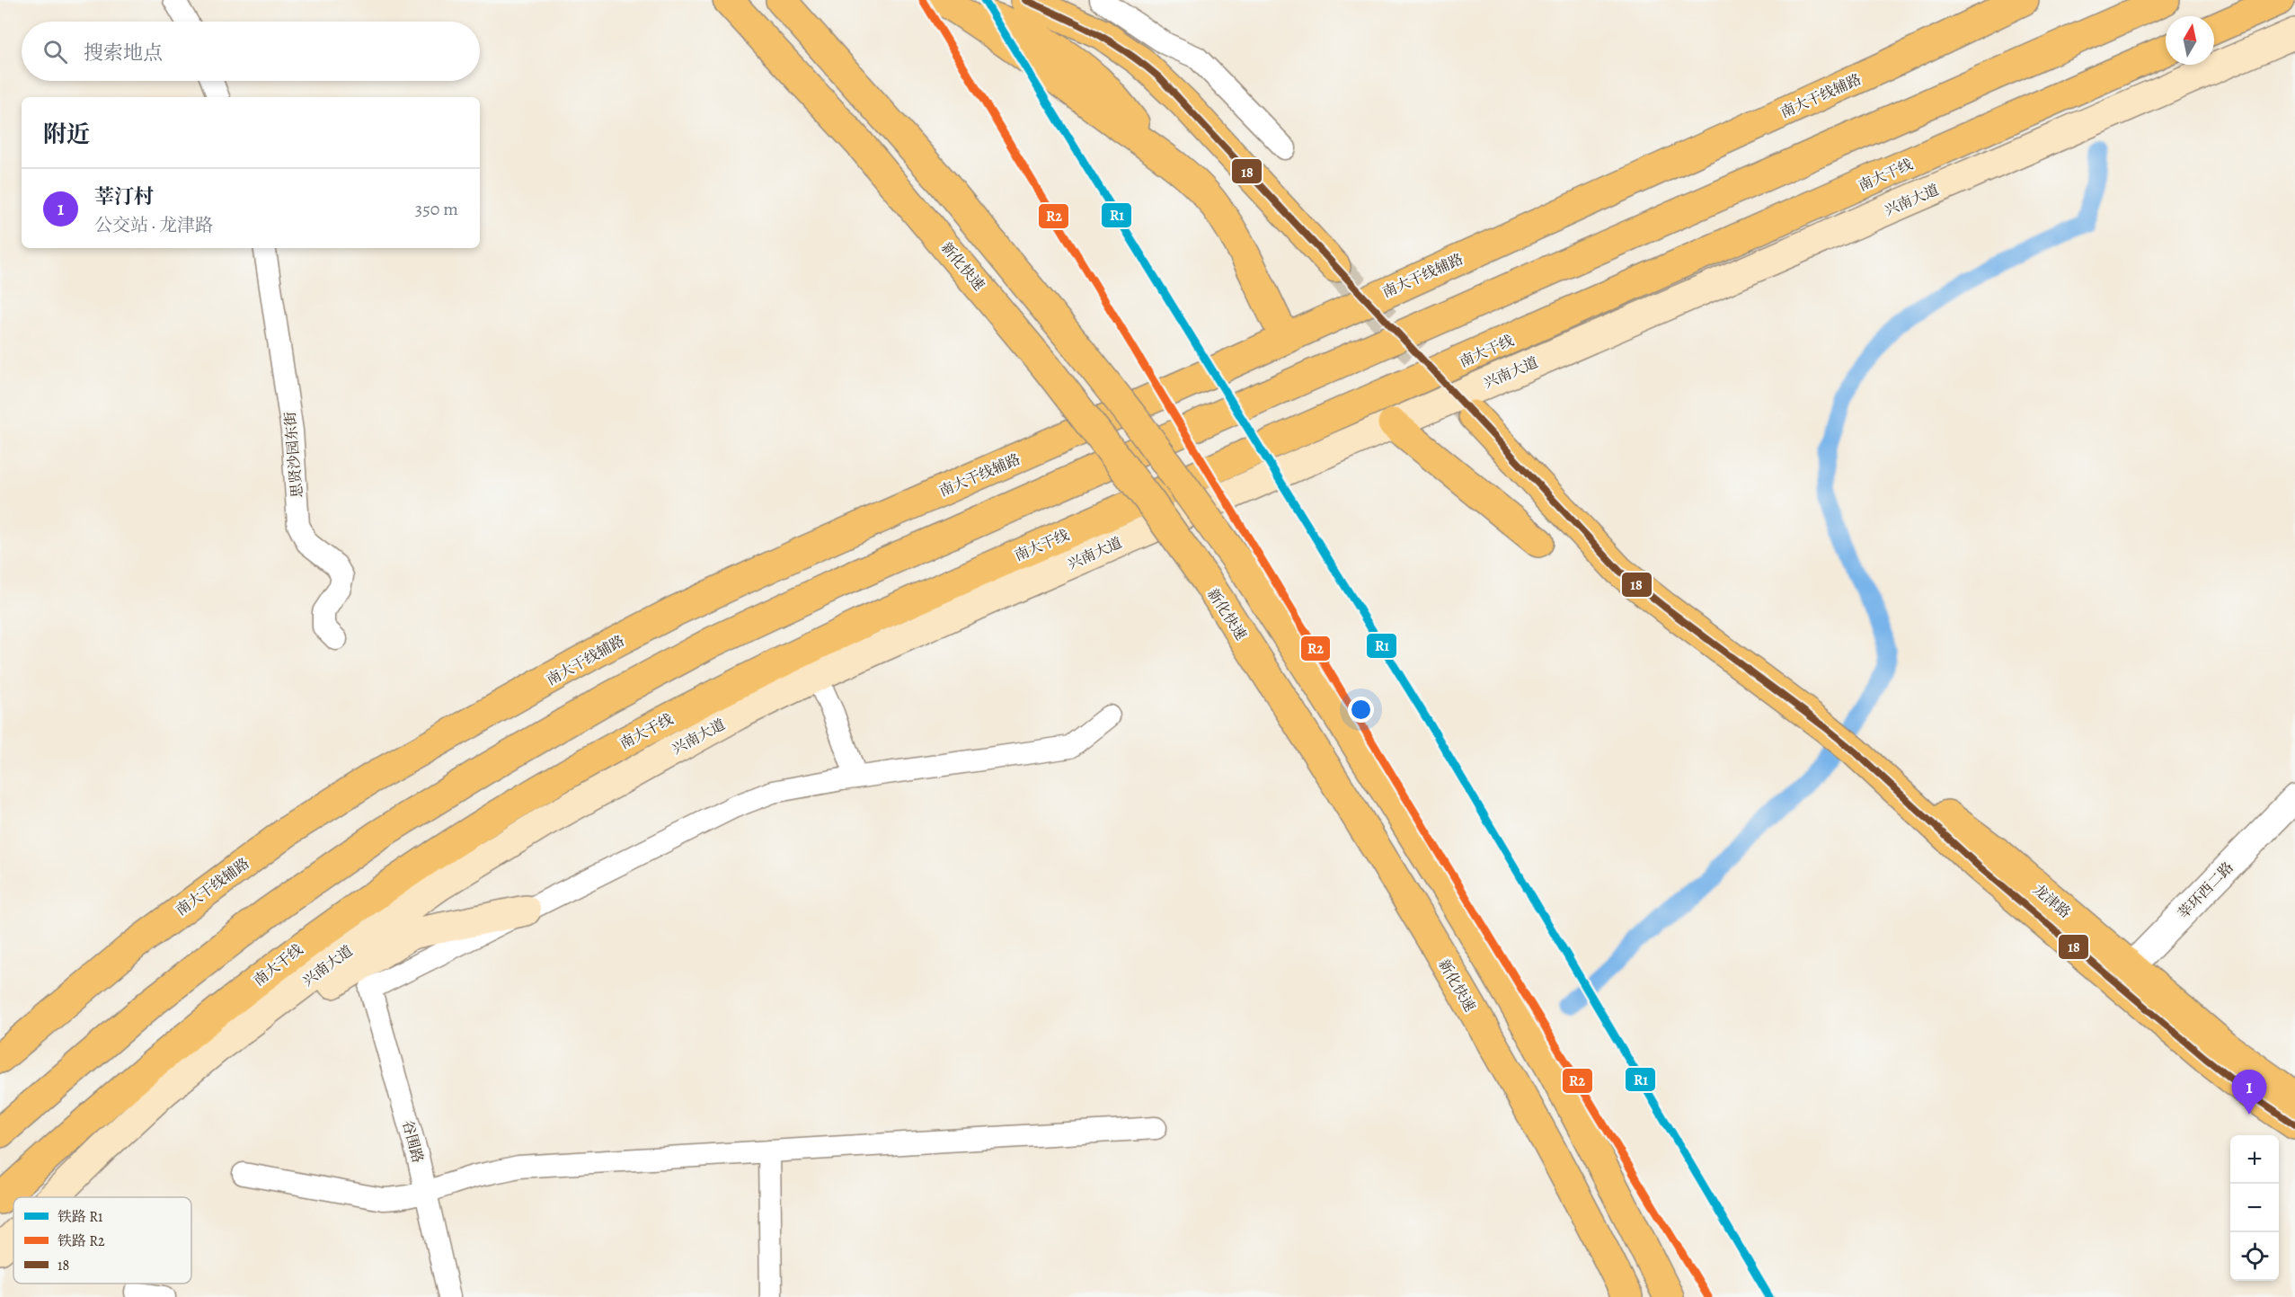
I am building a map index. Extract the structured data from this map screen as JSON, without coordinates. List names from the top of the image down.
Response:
{
  "streets": {
    "main road": [
      "南大干线辅路",
      "南大干线",
      "兴南大道",
      "新化快速",
      "龙津路"
    ],
    "street": ["思贤沙园东街", "莘环西二路", "谷围路"]
  },
  "crossings": [
    ["莘环西二路", "龙津路"]
  ],
  "lines": ["rail line R1", "rail line R2", "transit line 18"],
  "legend": ["铁路 R1", "铁路 R2", "18"],
  "north": "top",
  "page": {
    "search": "搜索地点",
    "heading": "附近",
    "list": [
      {
        "mark": "1",
        "name": "莘汀村",
        "note": "公交站 · 龙津路",
        "value": "350 m"
      }
    ],
    "pins": "1",
    "map_buttons": ["+", "−"]
  }
}
